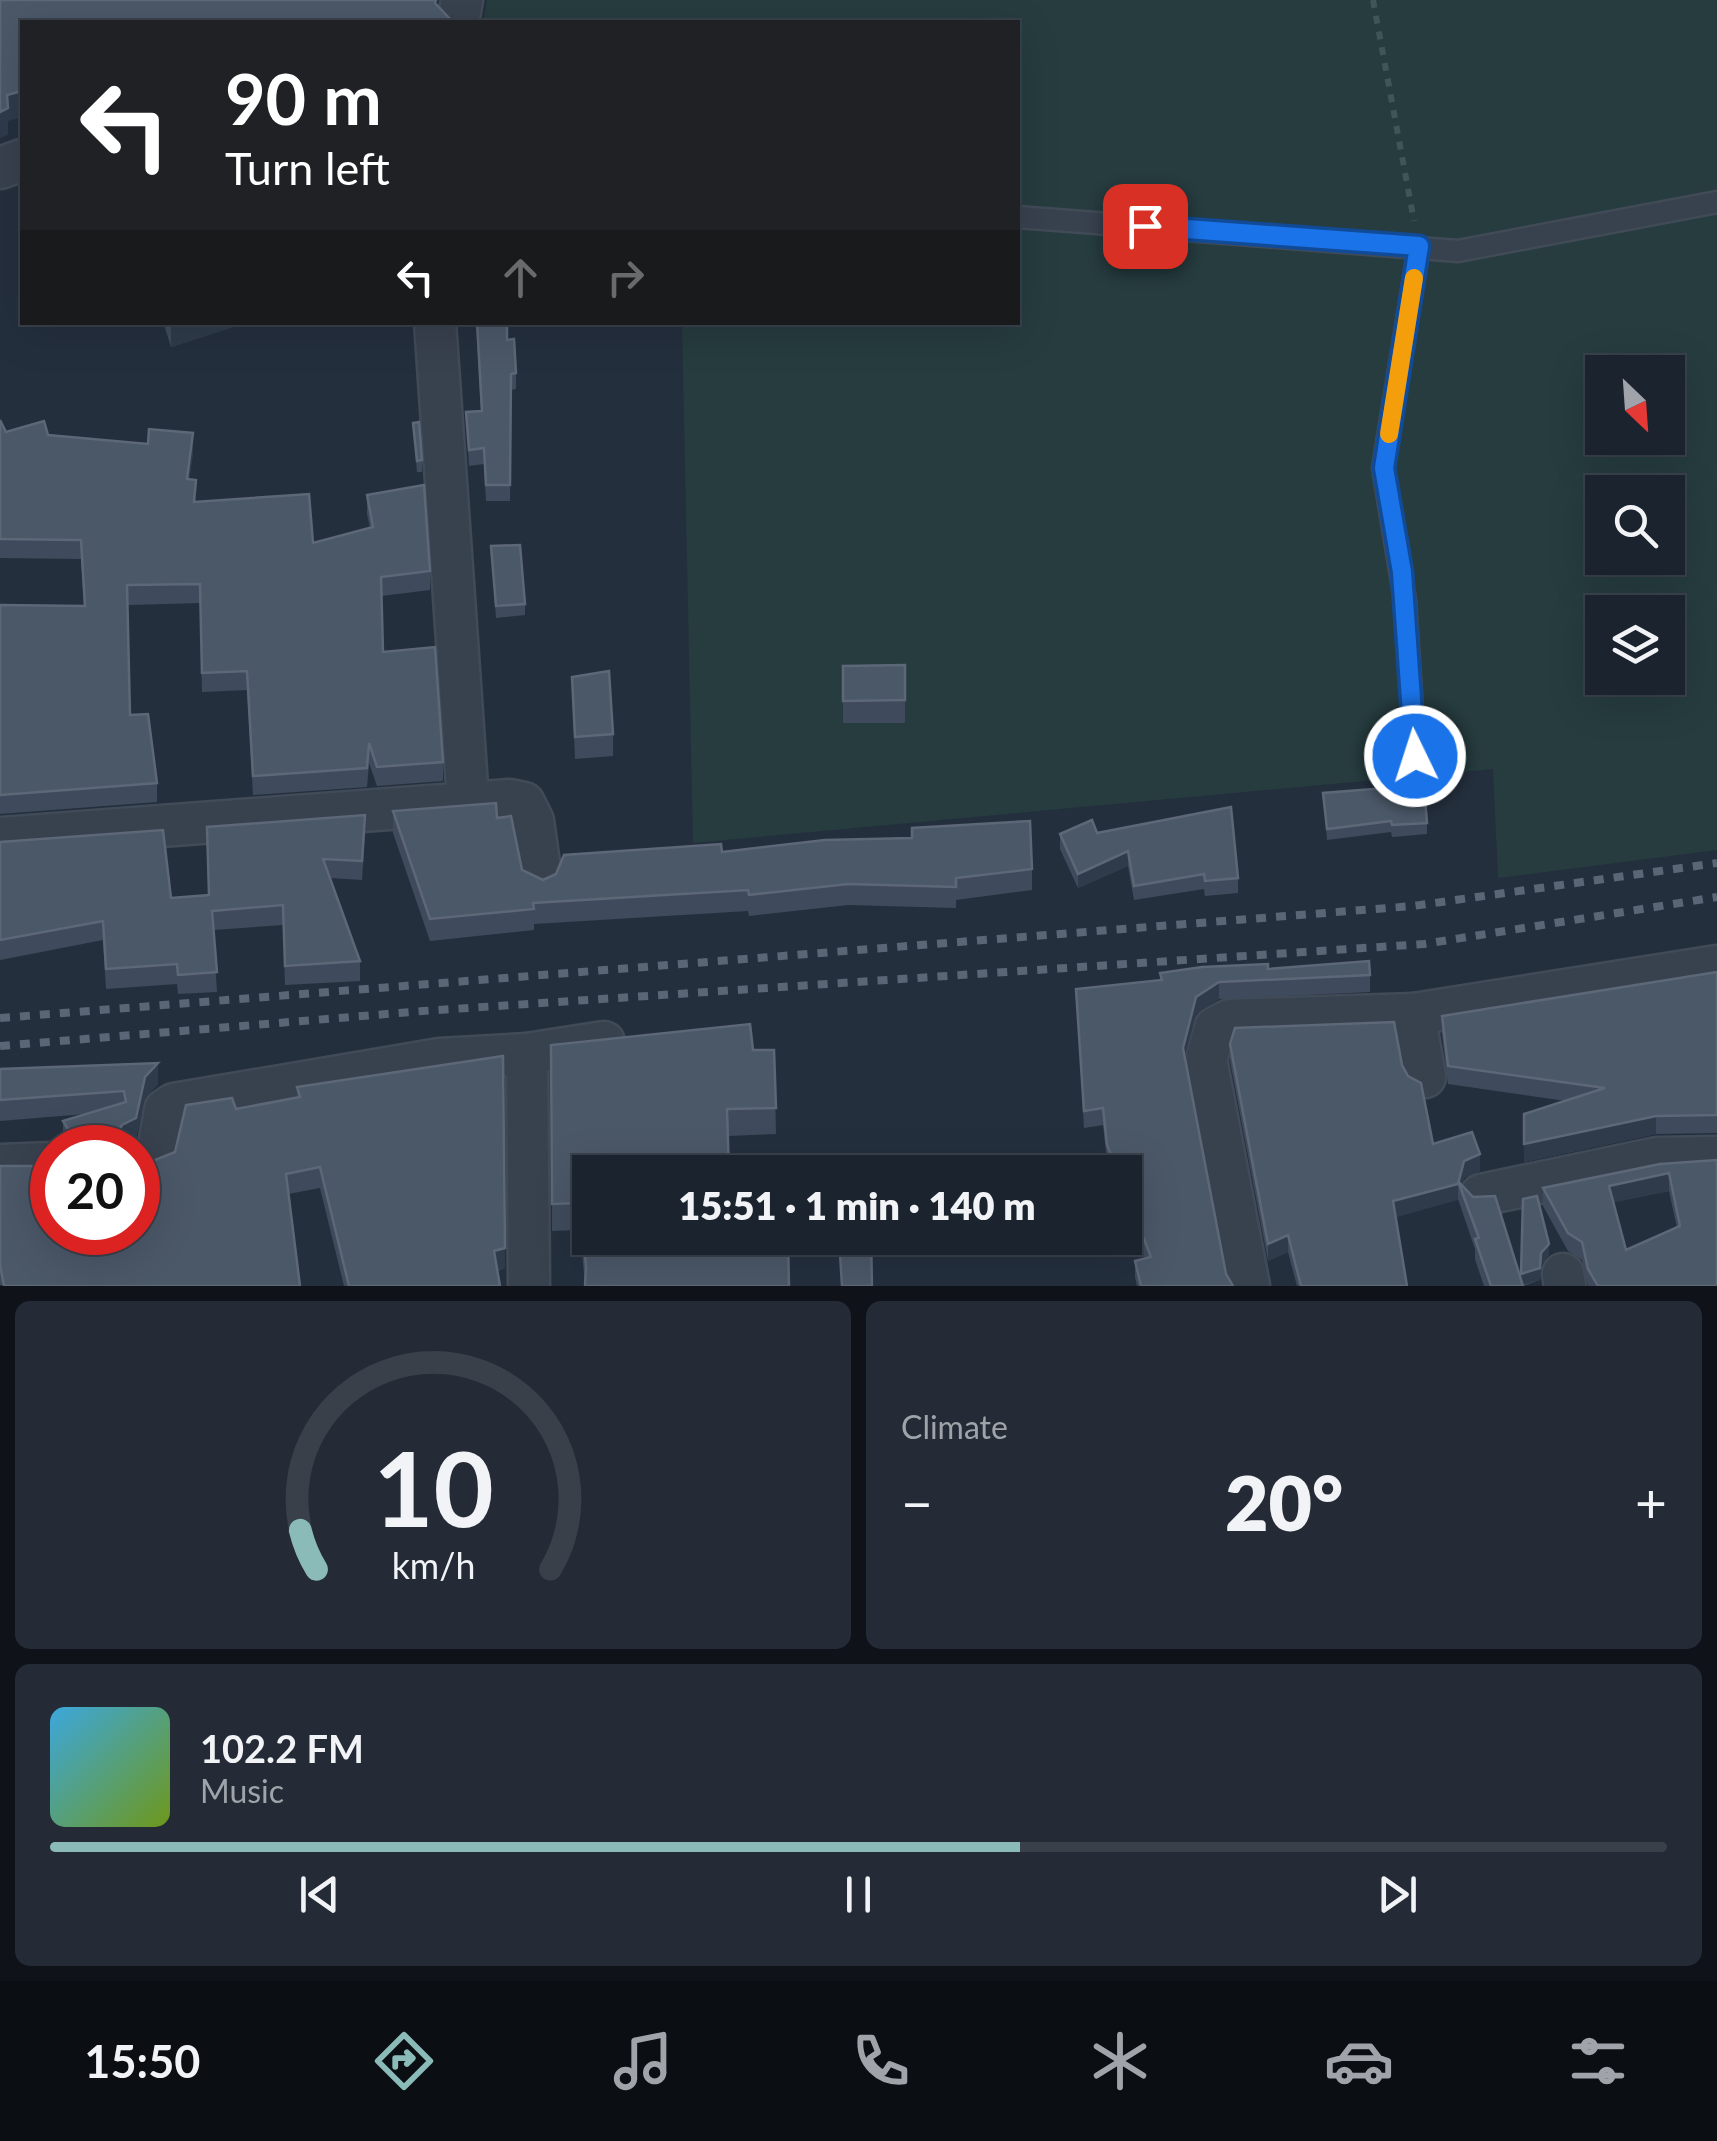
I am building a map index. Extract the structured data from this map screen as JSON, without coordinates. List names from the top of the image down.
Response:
{
  "north": "bottom right",
  "page": {
    "turn": ["90 m", "Turn left"],
    "limit": "20",
    "trip": "15:51 · 1 min · 140 m",
    "tile": "Climate",
    "heat": ["−", "20°", "+"],
    "song": ["102.2 FM", "Music"],
    "tabs": "15:50",
    "gauge": ["10", "km/h"]
  }
}
